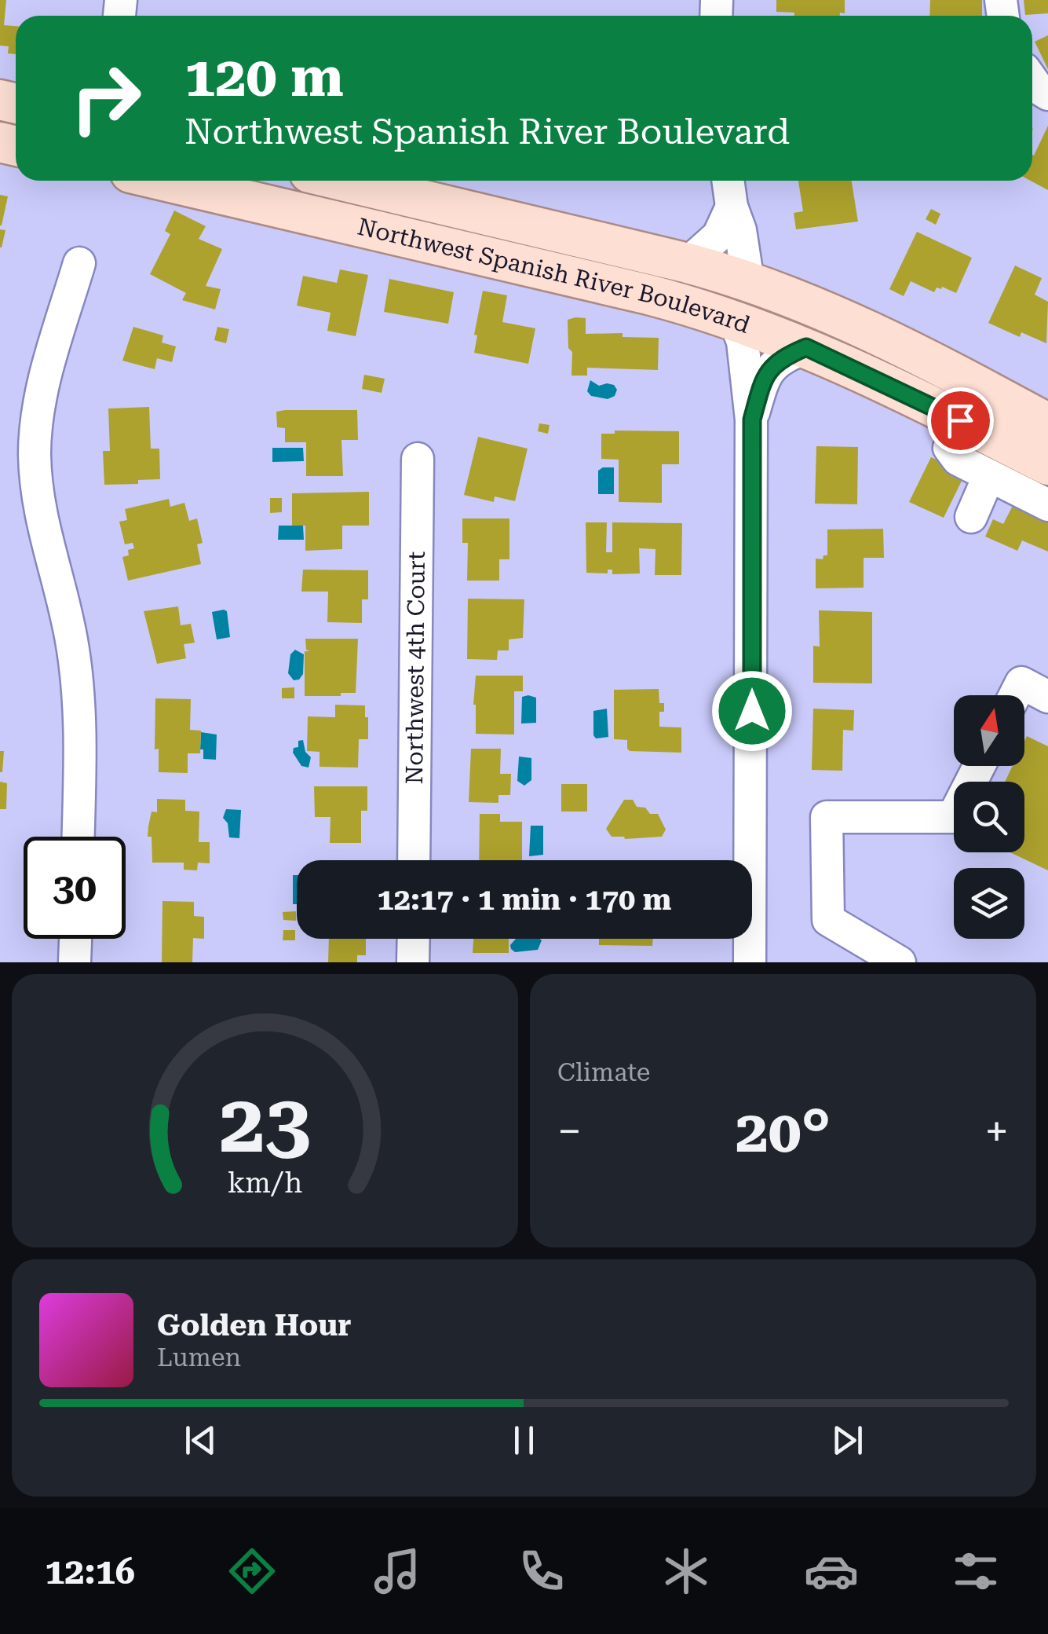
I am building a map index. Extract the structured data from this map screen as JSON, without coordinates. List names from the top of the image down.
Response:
{
  "streets": {
    "main road": ["Northwest Spanish River Boulevard"],
    "street": ["Northwest 4th Court"]
  },
  "north": "top",
  "page": {
    "turn": ["120 m", "Northwest Spanish River Boulevard"],
    "limit": "30",
    "trip": "12:17 · 1 min · 170 m",
    "tile": "Climate",
    "heat": ["−", "20°", "+"],
    "song": ["Golden Hour", "Lumen"],
    "tabs": "12:16",
    "gauge": ["23", "km/h"]
  }
}
